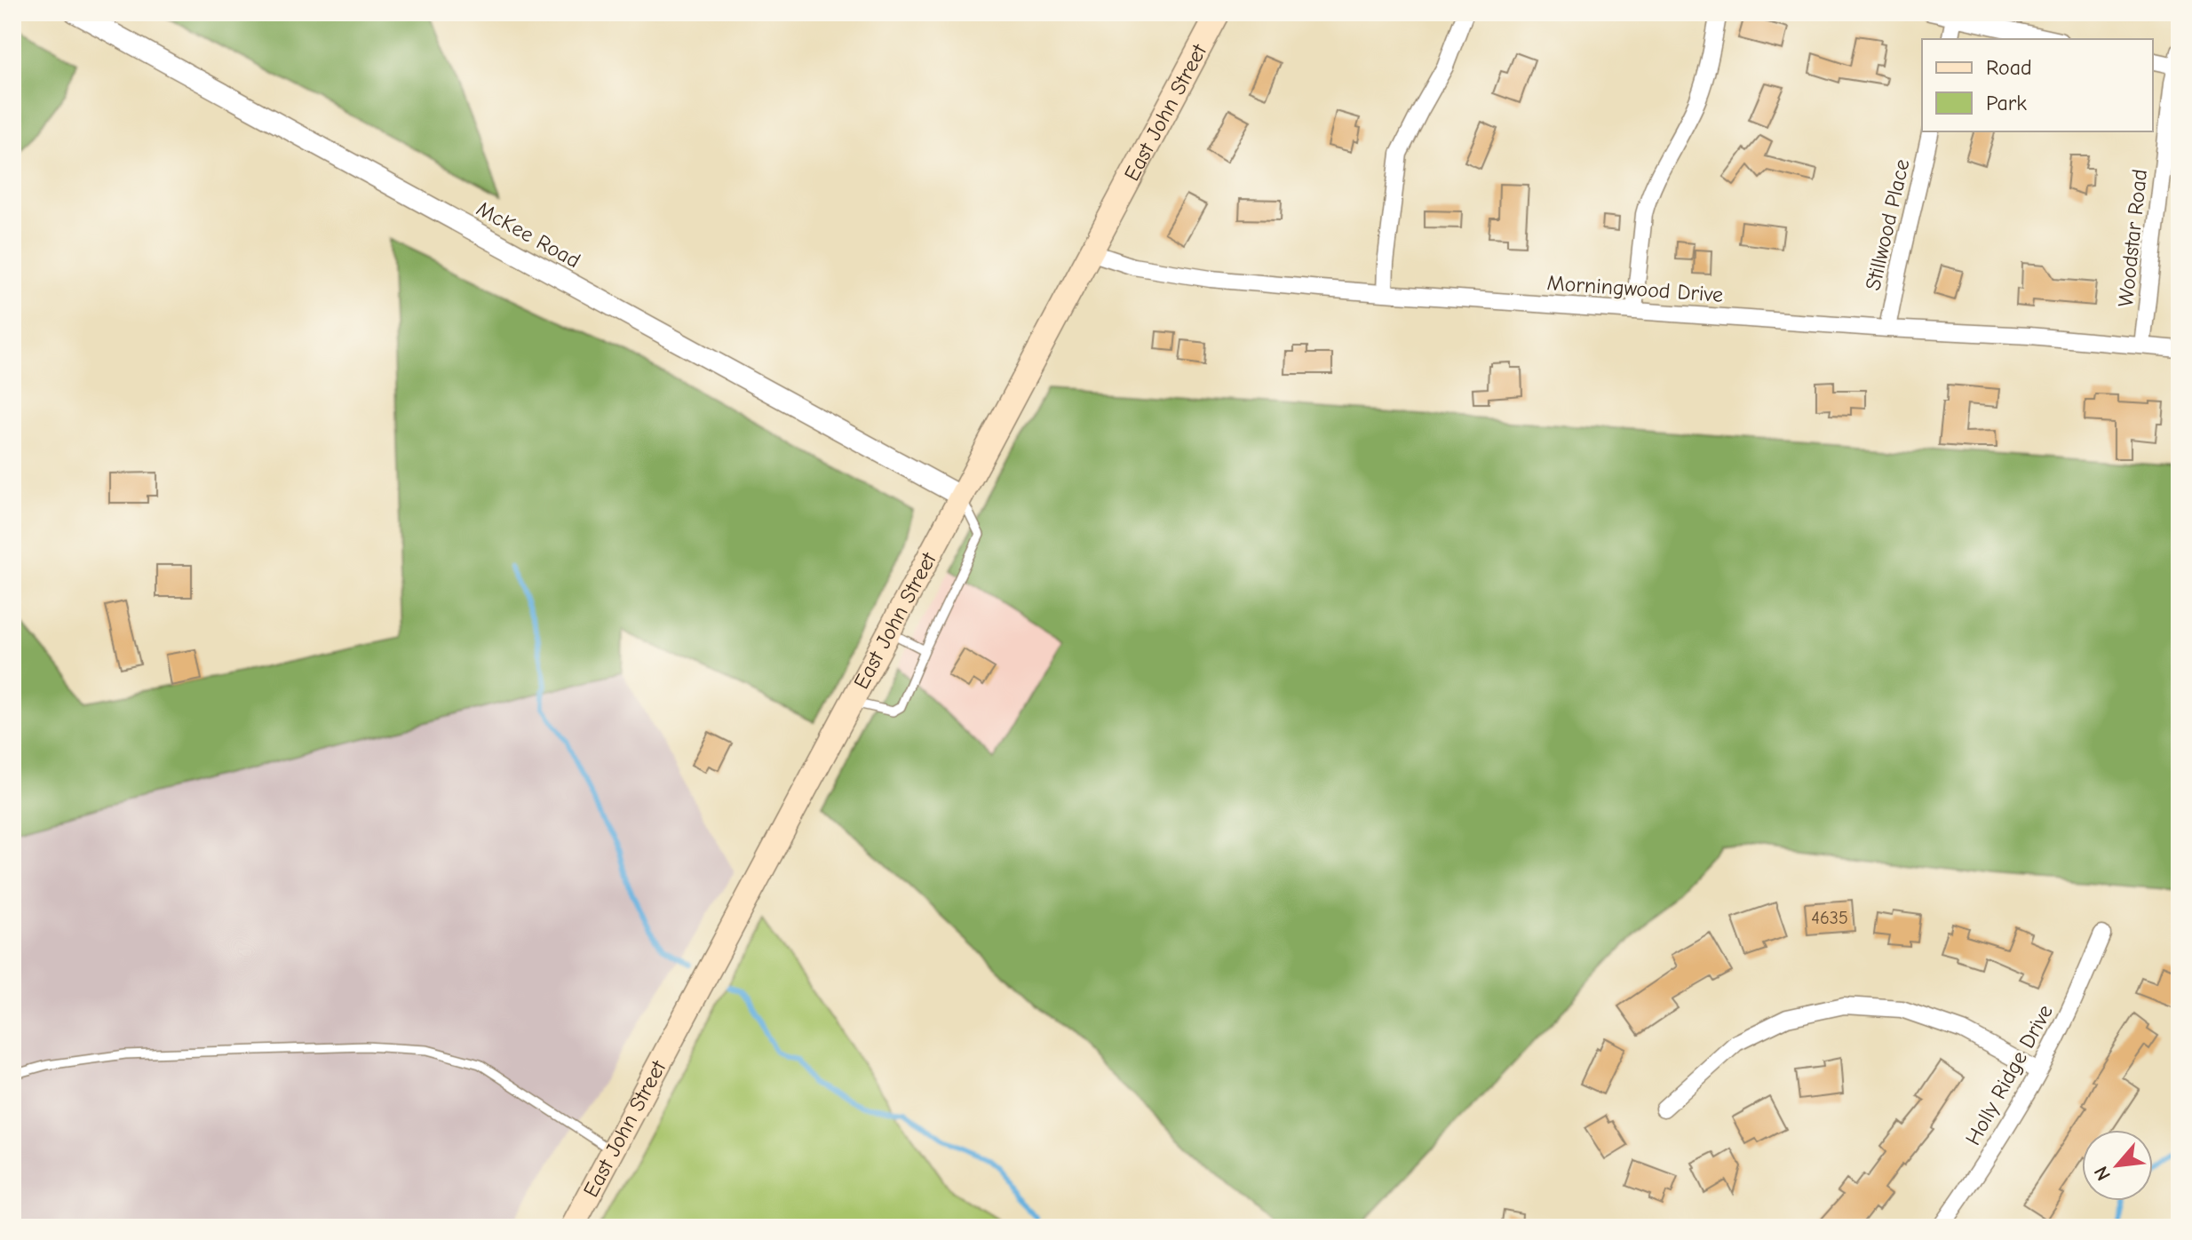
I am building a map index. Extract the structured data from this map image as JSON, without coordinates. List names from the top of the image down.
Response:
{
  "streets": {
    "main road": ["East John Street"],
    "street": [
      "Stillwood Place",
      "McKee Road",
      "Woodstar Road",
      "Morningwood Drive",
      "Holly Ridge Drive"
    ]
  },
  "crossings": [
    ["East John Street", "McKee Road"],
    ["East John Street", "Morningwood Drive"],
    ["Stillwood Place", "Morningwood Drive"],
    ["Woodstar Road", "Morningwood Drive"]
  ],
  "house_numbers": ["4635"],
  "legend": ["Road", "Park"],
  "north": "bottom left"
}
